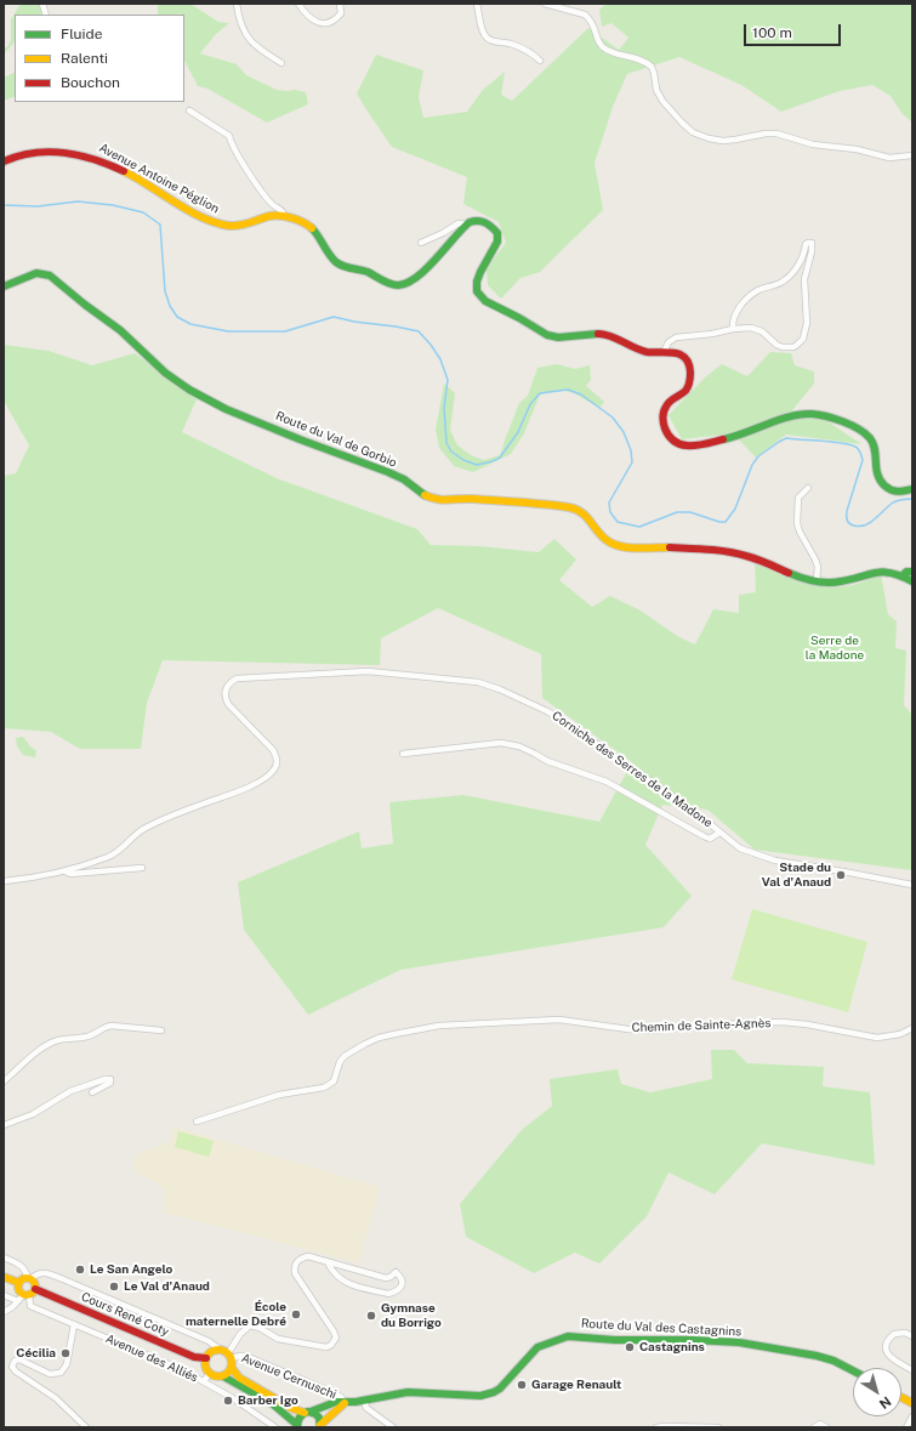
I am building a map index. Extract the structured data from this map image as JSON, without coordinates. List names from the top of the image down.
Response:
{
  "streets": {
    "street": [
      "Avenue Antoine Péglion",
      "Route du Val de Gorbio",
      "Corniche des Serres de la Madone",
      "Chemin de Sainte-Agnès",
      "Cours René Coty",
      "Route du Val des Castagnins",
      "Avenue des Alliés",
      "Avenue Cernuschi"
    ]
  },
  "crossings": [
    ["Cours René Coty", "Avenue des Alliés"],
    ["Cours René Coty", "Avenue Cernuschi"],
    ["Route du Val des Castagnins", "Avenue Cernuschi"]
  ],
  "parks": ["Serre de la Madone"],
  "places": [
    "Stade du Val d'Anaud",
    "Le San Angelo",
    "Le Val d'Anaud",
    "École maternelle Debré",
    "Gymnase du Borrigo",
    "Castagnins",
    "Cécilia",
    "Garage Renault",
    "Barber Igo"
  ],
  "legend": ["Fluide", "Ralenti", "Bouchon"],
  "scale_bar": "100 m",
  "north": "bottom right"
}
